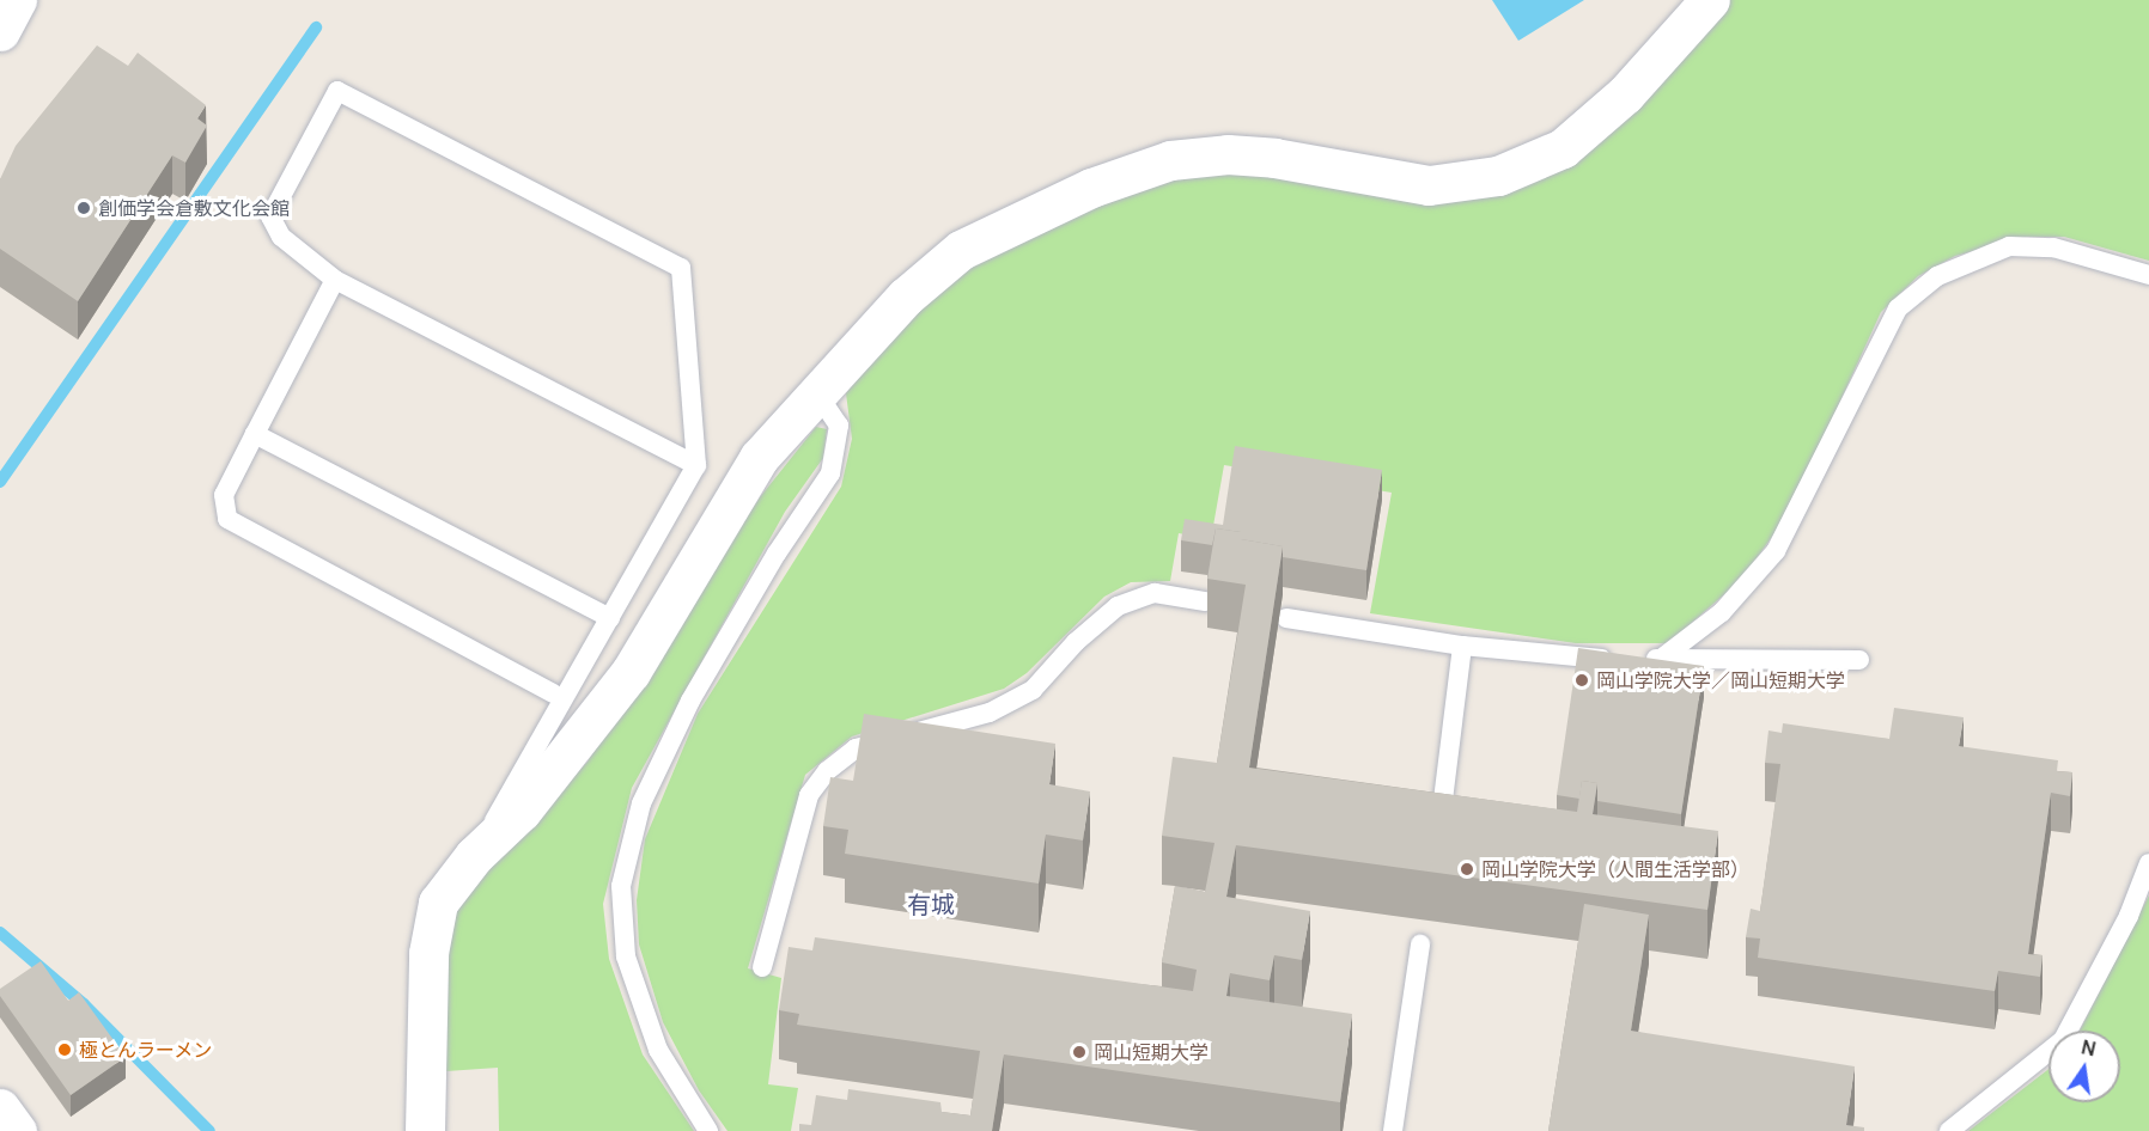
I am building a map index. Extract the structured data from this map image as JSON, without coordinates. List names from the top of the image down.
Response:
{
  "districts": ["有城"],
  "places": [
    "創価学会倉敷文化会館",
    "岡山学院大学／岡山短期大学",
    "岡山学院大学（人間生活学部）",
    "極とんラーメン",
    "岡山短期大学"
  ],
  "north": "top"
}
